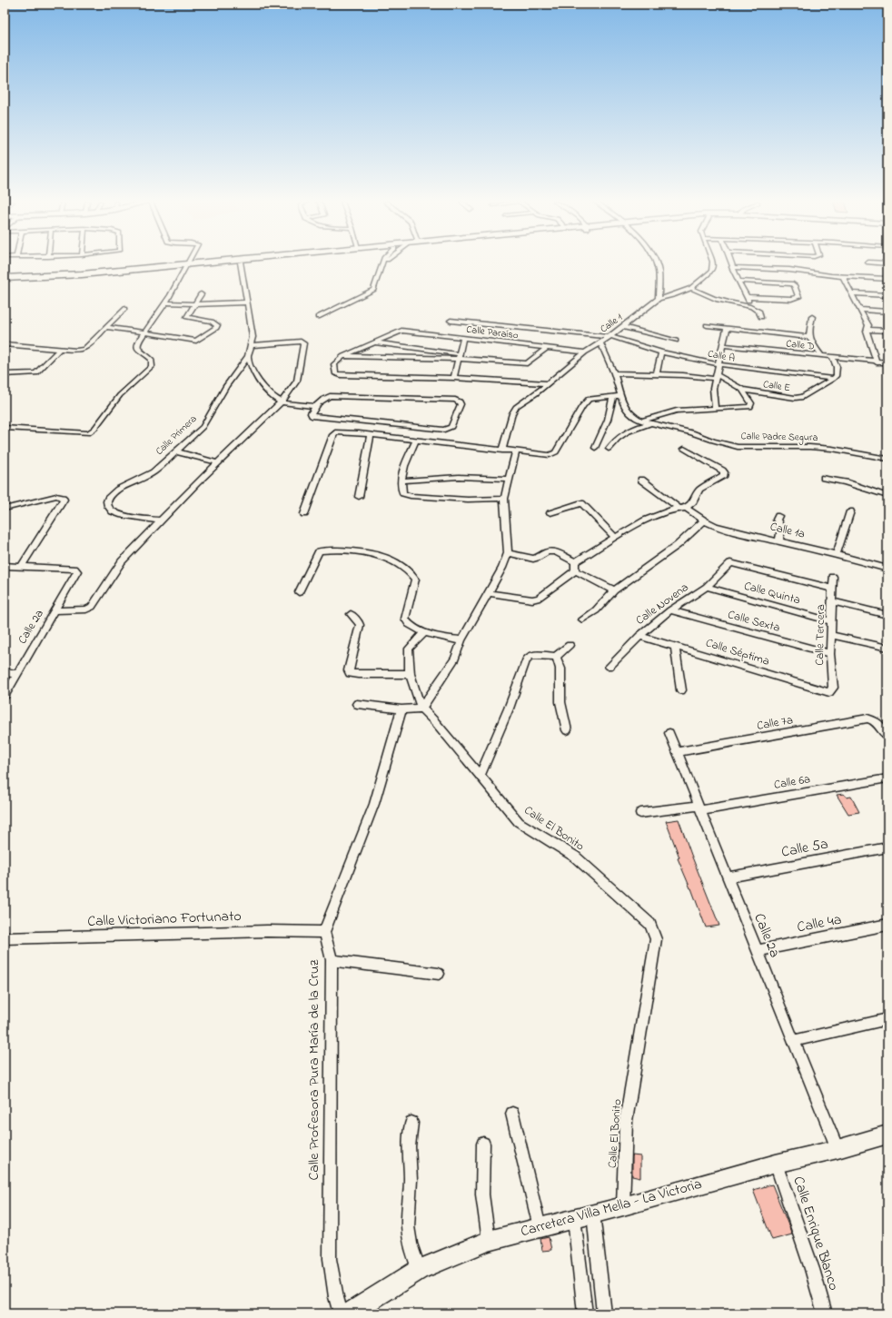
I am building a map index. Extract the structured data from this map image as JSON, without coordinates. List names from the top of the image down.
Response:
{
  "streets": {
    "main road": ["Carretera Villa Mella - La Victoria"],
    "street": [
      "Calle 1",
      "Calle Paraíso",
      "Calle D",
      "Calle A",
      "Calle E",
      "Calle Primera",
      "Calle Padre Segura",
      "Calle 1a",
      "Calle Quinta",
      "Calle Novena",
      "Calle Sexta",
      "Calle 2a",
      "Calle Tercera",
      "Calle Séptima",
      "Calle 7a",
      "Calle 6a",
      "Calle El Bonito",
      "Calle 5a",
      "Calle Victoriano Fortunato",
      "Calle 4a",
      "Calle Profesora Pura María de la Cruz",
      "Calle Enrique Blanco"
    ]
  },
  "crossings": [
    ["Calle 1", "Calle Paraíso"],
    ["Calle 1", "Calle A"],
    ["Calle 1", "Calle Padre Segura"],
    ["Calle A", "Calle E"],
    ["Calle Quinta", "Calle Novena"],
    ["Calle Quinta", "Calle Tercera"],
    ["Calle Novena", "Calle Sexta"],
    ["Calle Novena", "Calle Tercera"],
    ["Calle Novena", "Calle Séptima"],
    ["Calle Sexta", "Calle Tercera"],
    ["Calle 2a", "Calle 7a"],
    ["Calle 2a", "Calle 6a"],
    ["Calle 2a", "Calle 5a"],
    ["Calle 2a", "Calle 4a"],
    ["Calle 2a", "Carretera Villa Mella - La Victoria"],
    ["Calle Tercera", "Calle Séptima"],
    ["Calle El Bonito", "Carretera Villa Mella - La Victoria"],
    ["Calle Victoriano Fortunato", "Calle Profesora Pura María de la Cruz"],
    ["Carretera Villa Mella - La Victoria", "Calle Enrique Blanco"]
  ]
}
